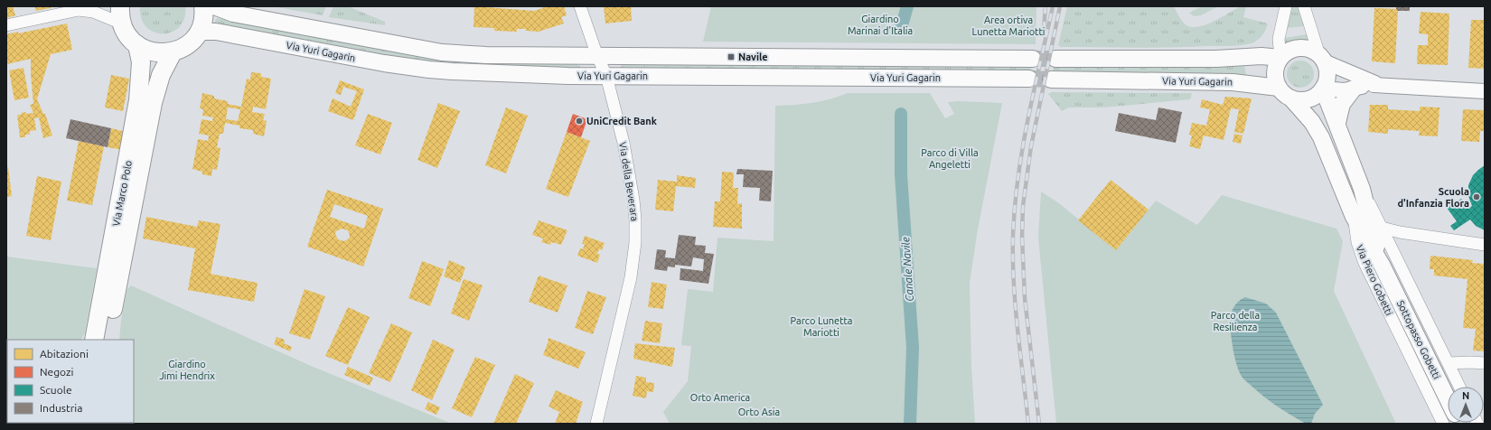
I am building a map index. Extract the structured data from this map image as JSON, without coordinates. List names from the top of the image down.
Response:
{
  "streets": {
    "main road": [
      "Via Yuri Gagarin",
      "Via Marco Polo",
      "Via Piero Gobetti",
      "Sottopasso Gobetti"
    ],
    "street": ["Via della Beverara"]
  },
  "crossings": [
    ["Via Yuri Gagarin", "Via della Beverara"],
    ["Via Yuri Gagarin", "Via Piero Gobetti"],
    ["Via Piero Gobetti", "Sottopasso Gobetti"]
  ],
  "water": ["Canale Navile"],
  "parks": [
    "Giardino Marinai d'Italia",
    "Area ortiva Lunetta Mariotti",
    "Parco di Villa Angeletti",
    "Parco della Resilienza",
    "Parco Lunetta Mariotti",
    "Giardino Jimi Hendrix",
    "Orto America",
    "Orto Asia"
  ],
  "places": {
    "transit": ["Navile"],
    "other": ["UniCredit Bank", "Scuola d'Infanzia Flora"]
  },
  "legend": [
    "Abitazioni",
    "Negozi",
    "Scuole",
    "Industria"
  ],
  "north": "top"
}
